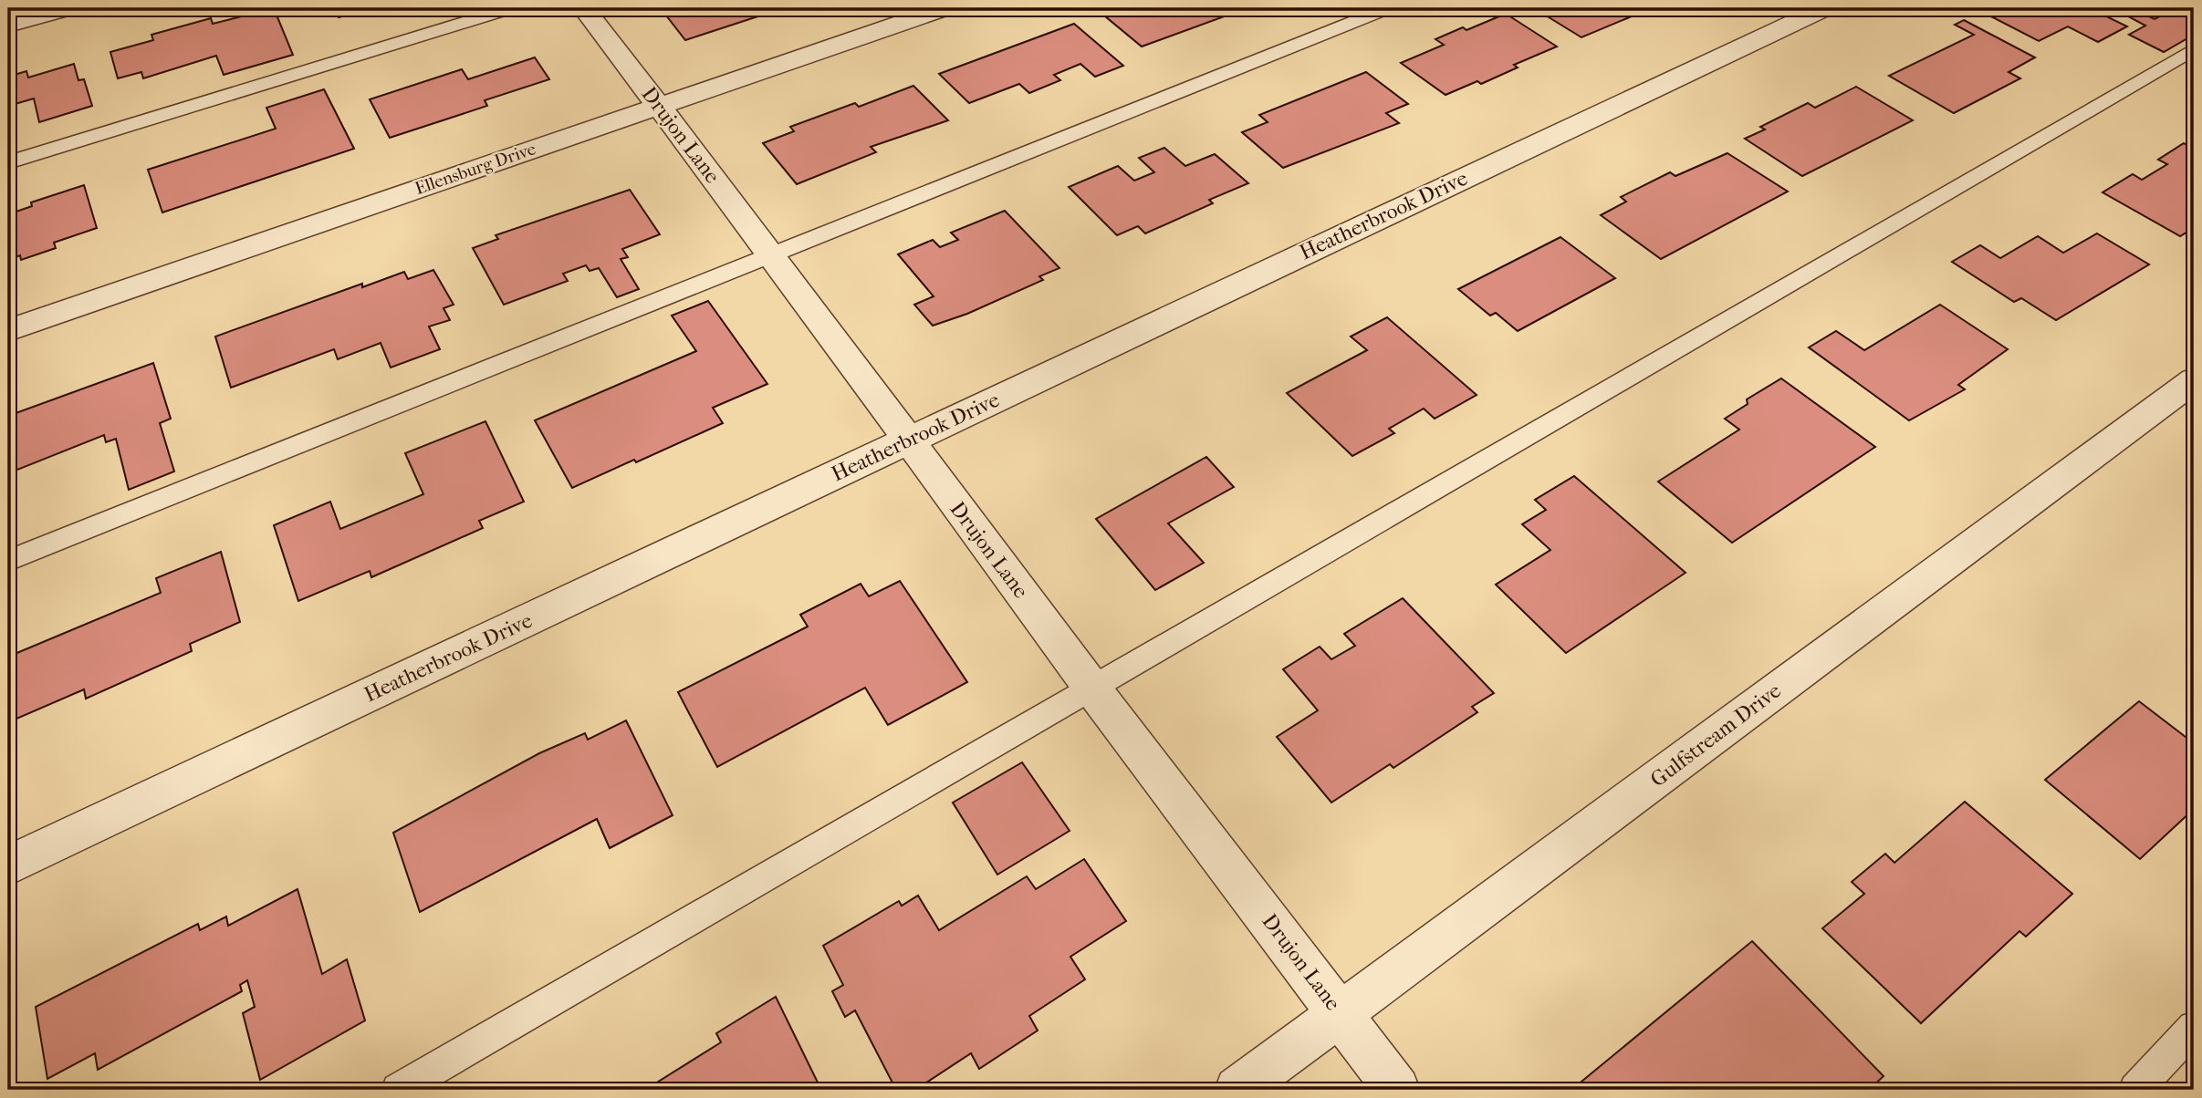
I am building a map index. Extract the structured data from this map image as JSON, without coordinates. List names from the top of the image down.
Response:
{
  "streets": {
    "street": [
      "Drujon Lane",
      "Ellensburg Drive",
      "Heatherbrook Drive",
      "Gulfstream Drive"
    ]
  },
  "crossings": [
    ["Drujon Lane", "Ellensburg Drive"],
    ["Drujon Lane", "Heatherbrook Drive"],
    ["Drujon Lane", "Gulfstream Drive"]
  ]
}
